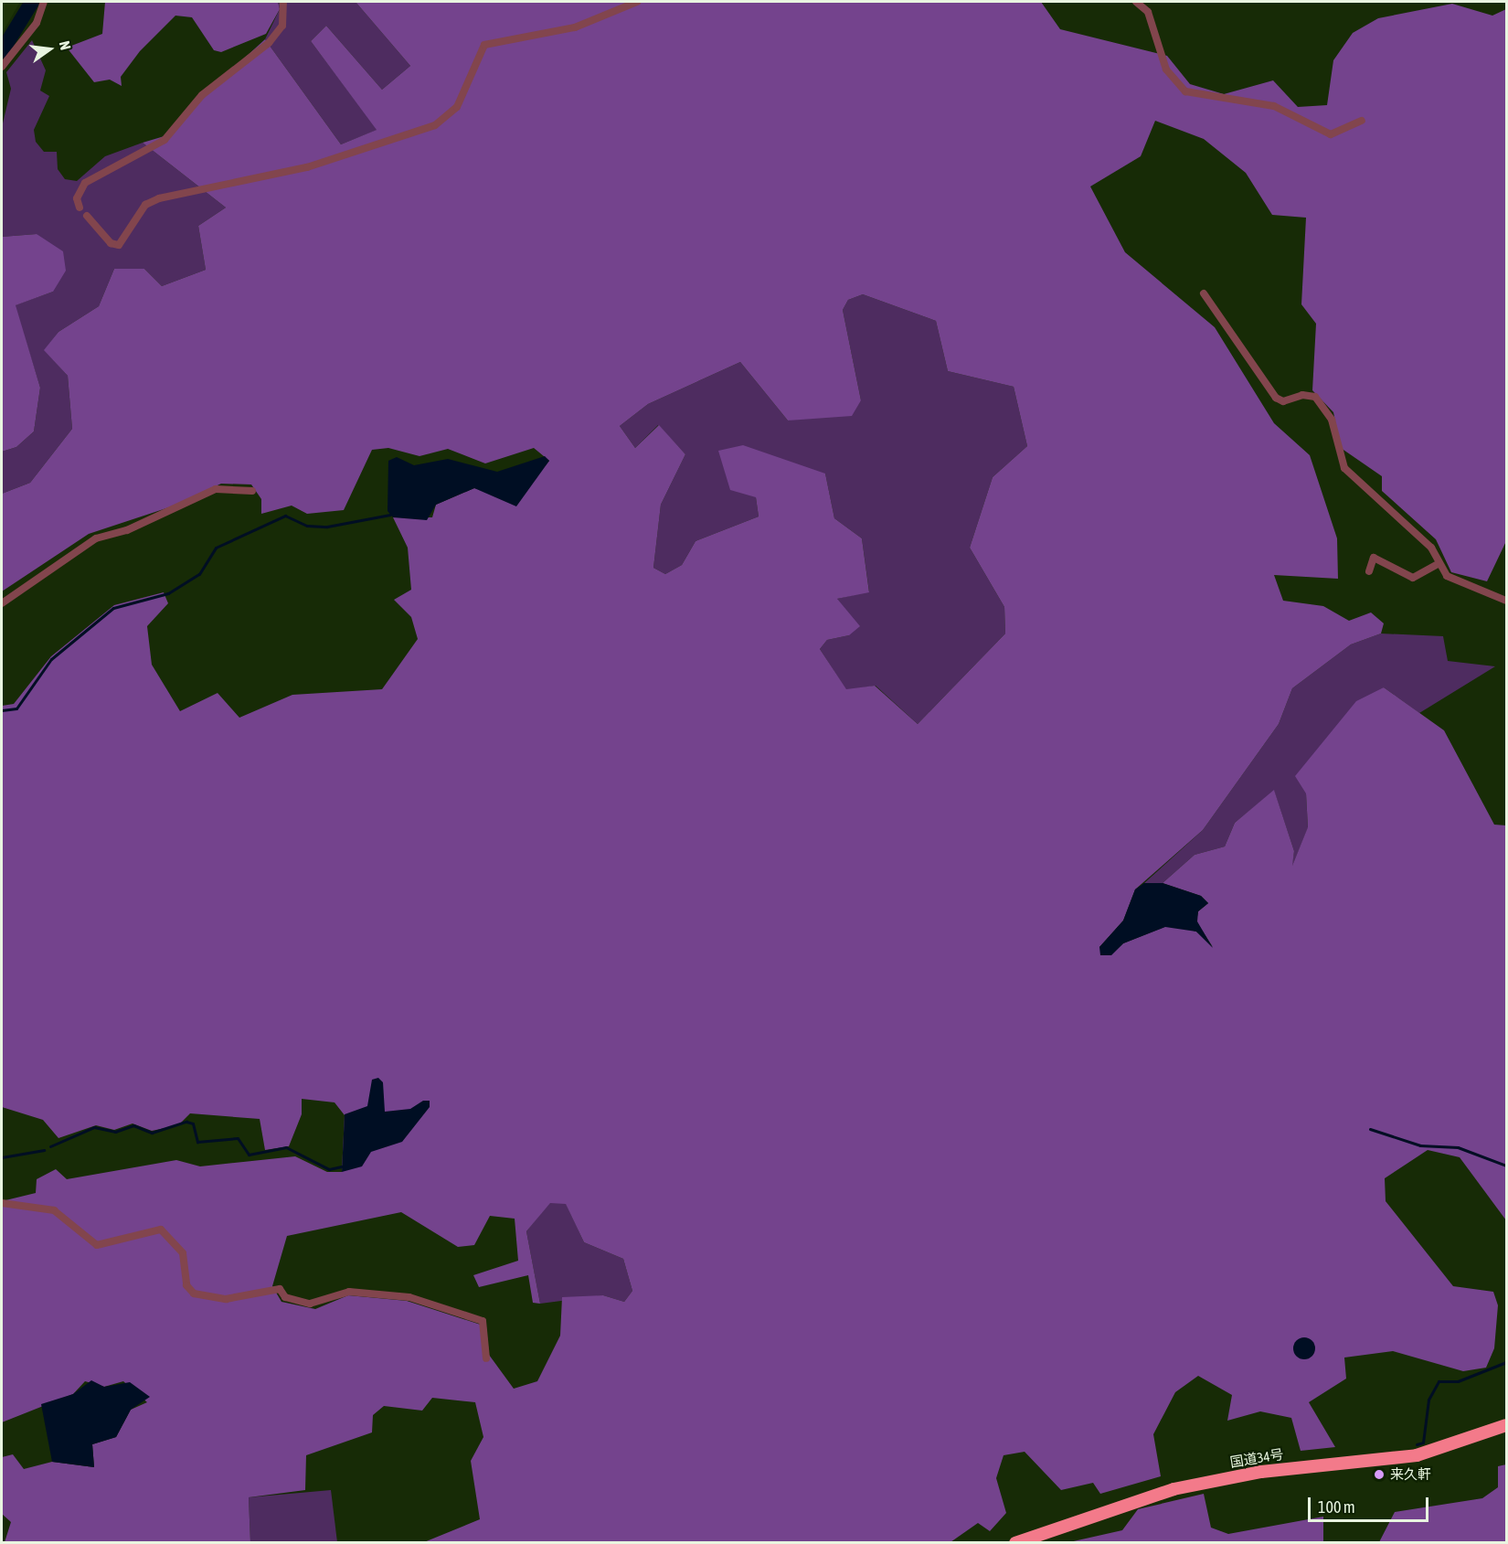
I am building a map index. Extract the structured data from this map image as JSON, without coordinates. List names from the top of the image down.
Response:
{
  "streets": {
    "highway": ["国道34号"]
  },
  "places": ["来久軒"],
  "scale_bar": "100 m",
  "north": "right"
}
